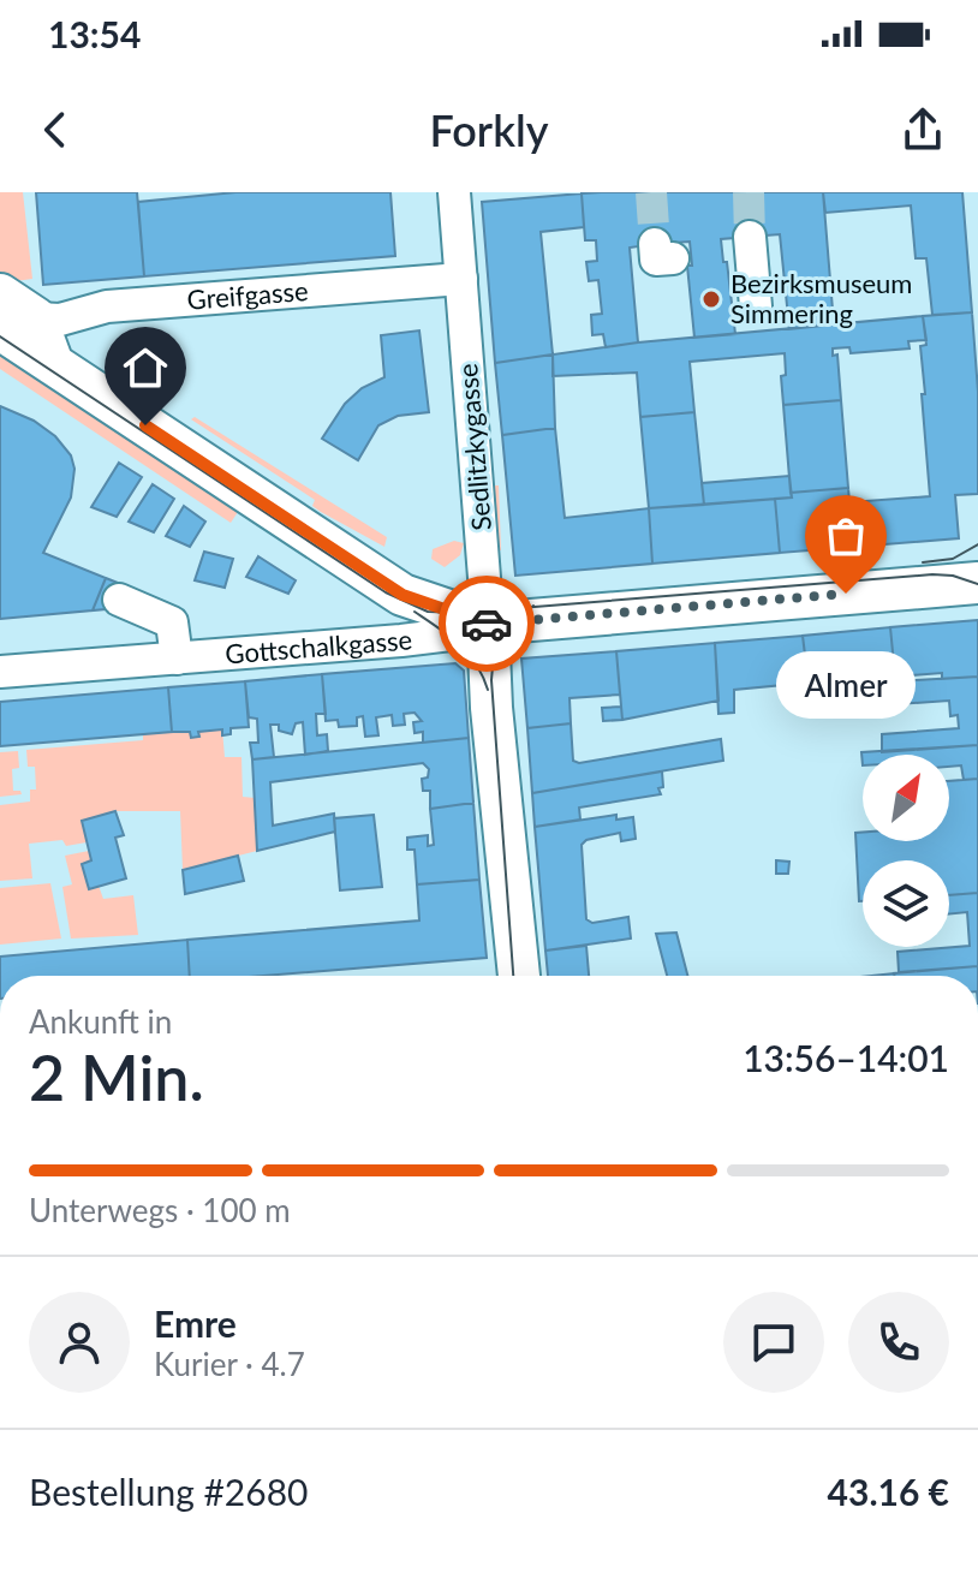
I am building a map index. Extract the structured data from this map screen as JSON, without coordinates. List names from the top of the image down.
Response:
{
  "streets": {
    "main road": ["Sedlitzkygasse", "Gottschalkgasse"],
    "street": ["Greifgasse"]
  },
  "crossings": [
    ["Greifgasse", "Sedlitzkygasse"],
    ["Sedlitzkygasse", "Gottschalkgasse"]
  ],
  "places": ["Bezirksmuseum Simmering", "Almer"],
  "north": "top right",
  "page": {
    "status": "13:54",
    "header": "Forkly",
    "bubble": "Almer",
    "heading": ["2 Min.", "Ankunft in", "13:56–14:01"],
    "panel": [
      "Emre",
      "Kurier · 4.7",
      "Bestellung #2680",
      "43.16 €"
    ],
    "bar": "Unterwegs · 100 m"
  }
}
